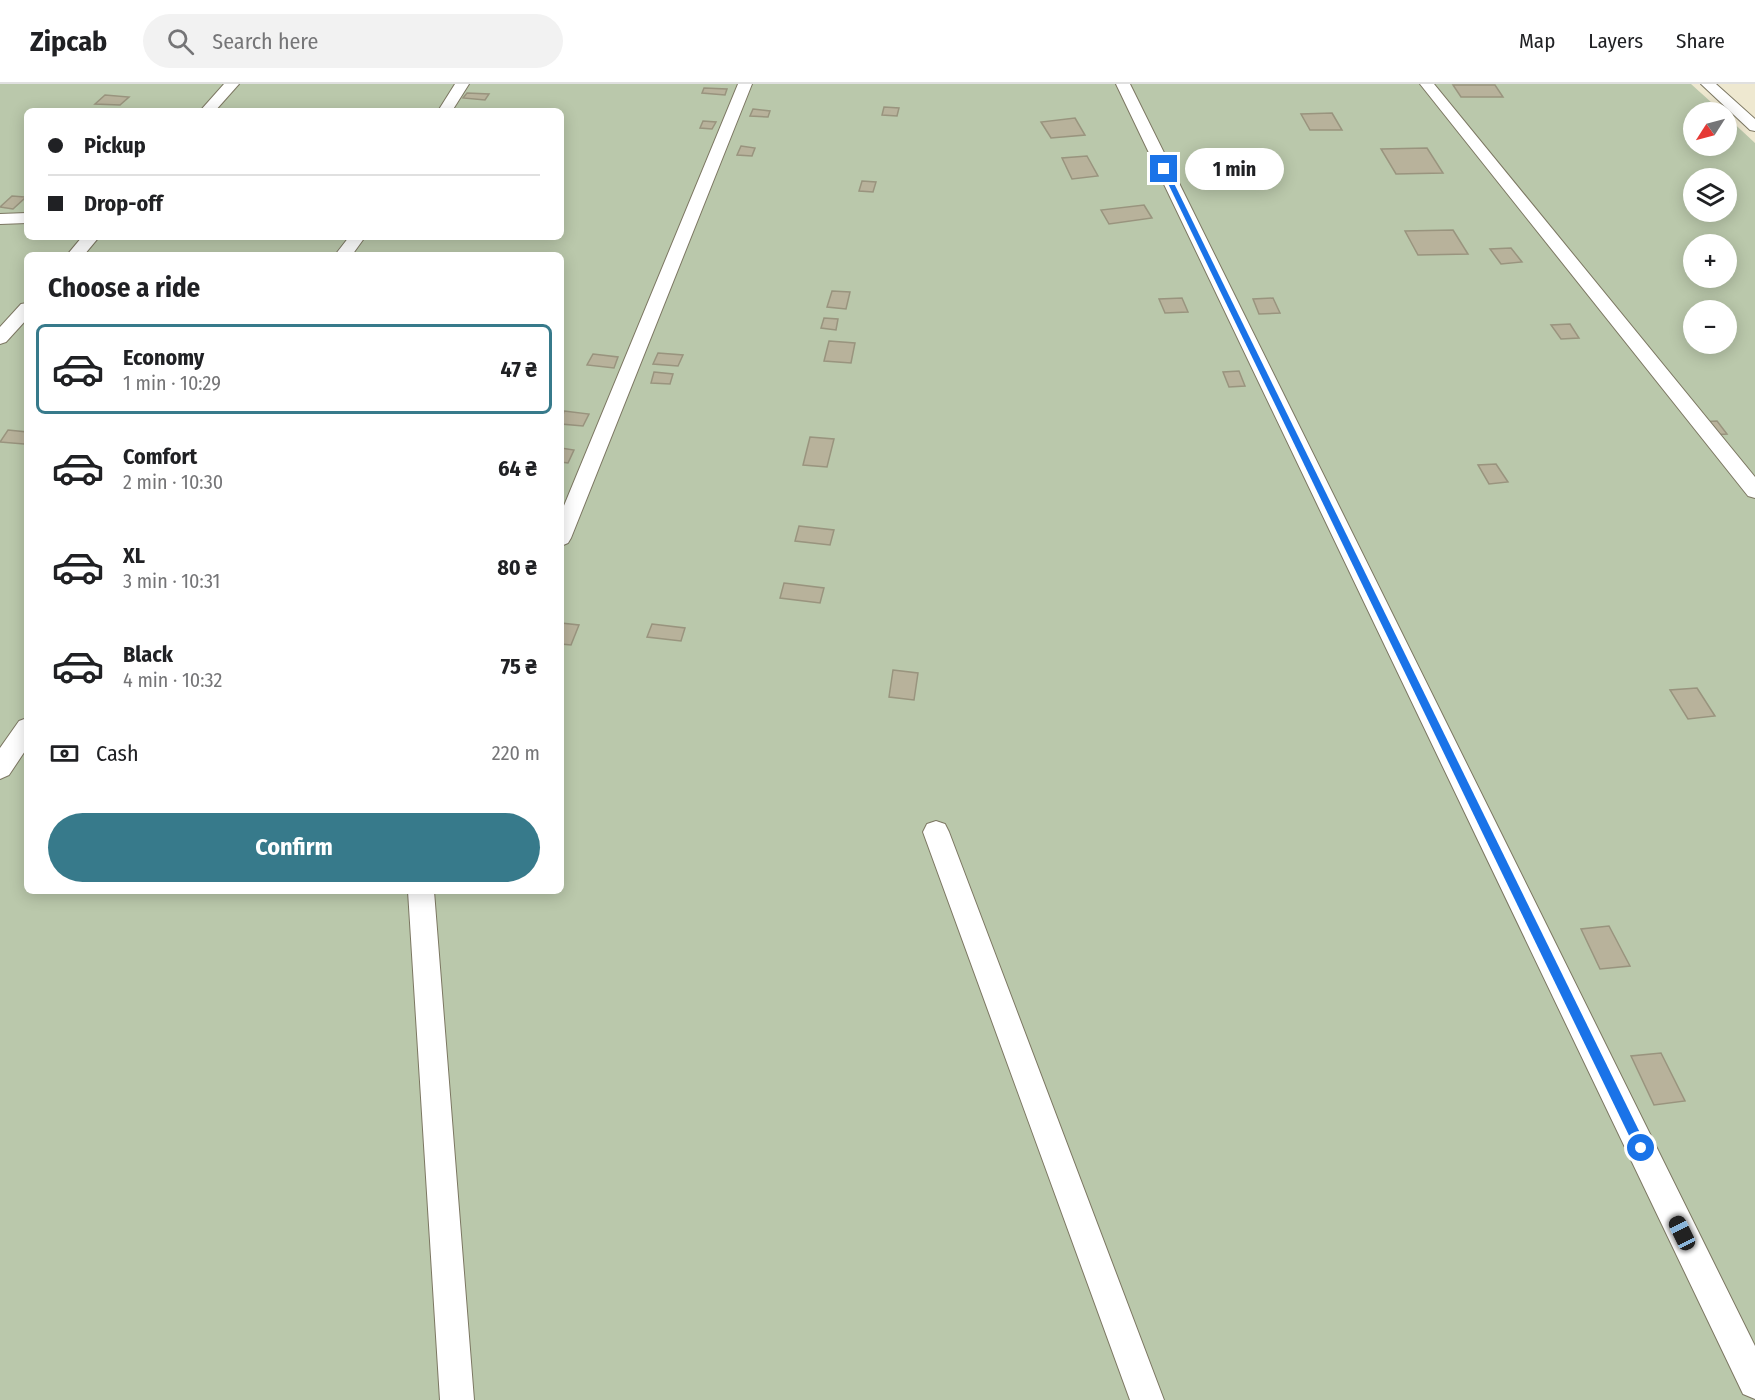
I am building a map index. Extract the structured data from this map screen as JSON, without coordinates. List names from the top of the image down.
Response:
{
  "north": "bottom left",
  "page": {
    "header": "Zipcab",
    "search": "Search here",
    "nav": ["Map", "Layers", "Share"],
    "map_buttons": ["+", "−"],
    "banner": ["Pickup", "Drop-off"],
    "bubble": "1 min",
    "heading": "Choose a ride",
    "list": [
      {
        "name": "Economy",
        "note": "1 min · 10:29",
        "value": "47 ₴"
      },
      {
        "name": "Comfort",
        "note": "2 min · 10:30",
        "value": "64 ₴"
      },
      {
        "name": "XL",
        "note": "3 min · 10:31",
        "value": "80 ₴"
      },
      {
        "name": "Black",
        "note": "4 min · 10:32",
        "value": "75 ₴"
      }
    ],
    "pay": ["Cash", "220 m"],
    "buttons": "Confirm"
  }
}
